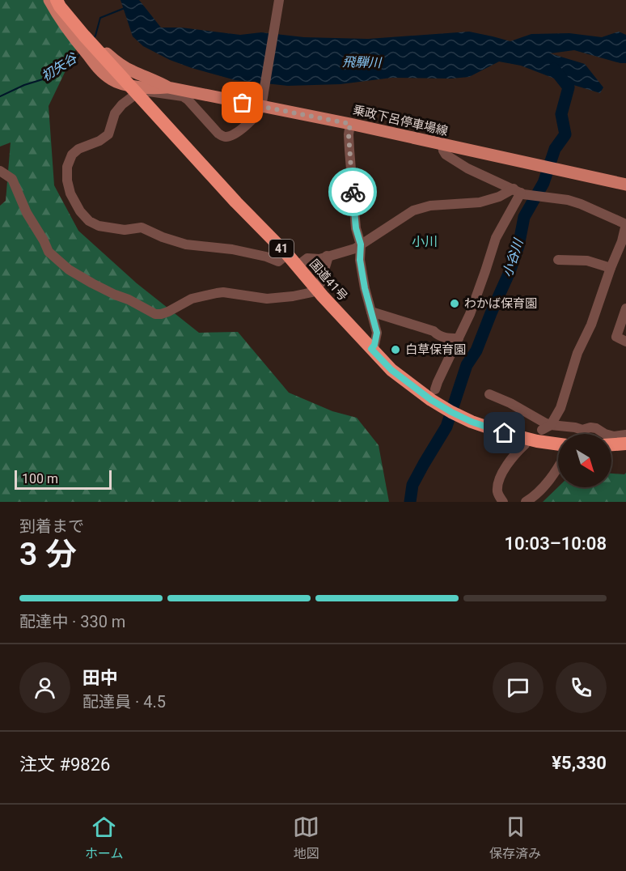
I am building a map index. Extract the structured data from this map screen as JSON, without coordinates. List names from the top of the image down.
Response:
{
  "streets": {
    "highway": ["41", "国道41号"],
    "main road": ["乗政下呂停車場線"]
  },
  "districts": ["小川"],
  "water": ["飛騨川", "初矢谷", "小谷川"],
  "places": ["わかば保育園", "白草保育園"],
  "scale_bar": "100 m",
  "north": "bottom right",
  "page": {
    "scale": "100 m",
    "heading": ["3 分", "到着まで", "10:03–10:08"],
    "panel": [
      "田中",
      "配達員 · 4.5",
      "注文 #9826",
      "¥5,330"
    ],
    "bar": "配達中 · 330 m",
    "tabs": ["ホーム", "地図", "保存済み"]
  }
}
